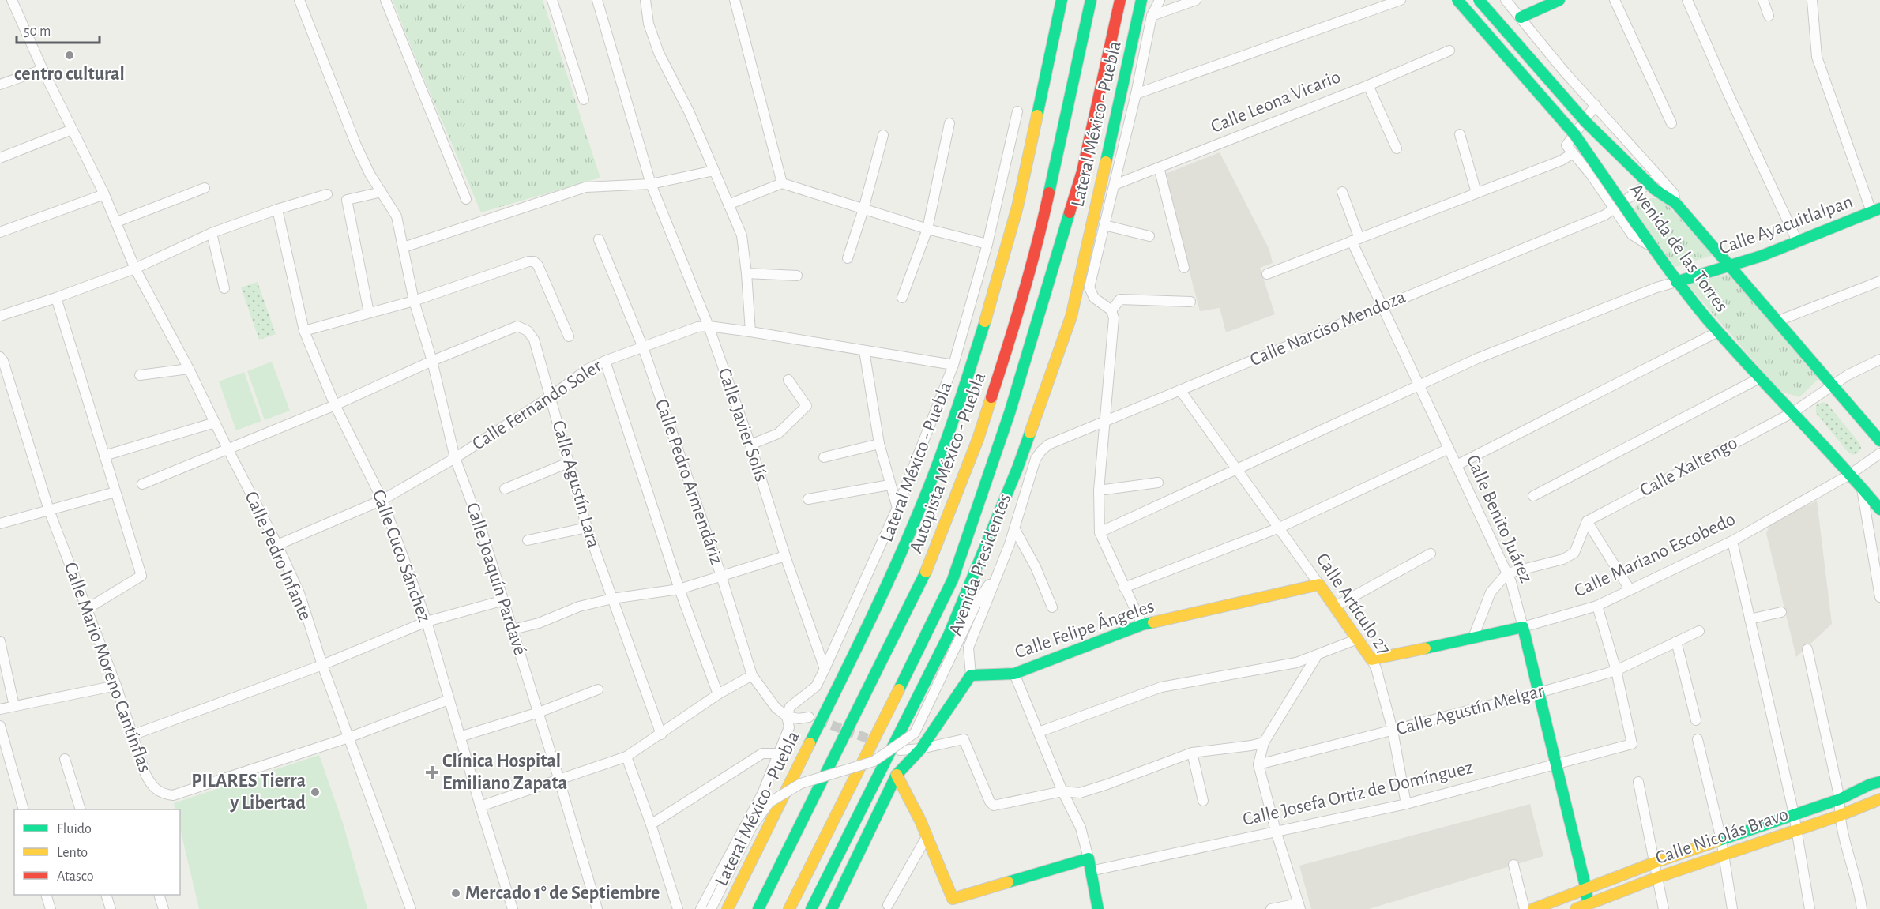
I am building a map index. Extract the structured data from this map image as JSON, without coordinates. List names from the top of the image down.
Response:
{
  "streets": {
    "main road": [
      "Lateral México - Puebla",
      "Calle Ayacuitlalpan",
      "Avenida de las Torres",
      "Autopista México - Puebla",
      "Calle Benito Juárez",
      "Calle Mariano Escobedo",
      "Calle Artículo 27",
      "Calle Felipe Ángeles",
      "Calle Nicolás Bravo"
    ],
    "street": [
      "Calle Leona Vicario",
      "Calle Narciso Mendoza",
      "Calle Fernando Soler",
      "Calle Javier Solís",
      "Calle Xaltengo",
      "Calle Pedro Armendáriz",
      "Calle Agustín Lara",
      "Calle Pedro Infante",
      "Calle Cuco Sánchez",
      "Avenida Presidentes",
      "Calle Joaquín Pardavé",
      "Calle Mario Moreno Cantínflas",
      "Calle Agustín Melgar",
      "Calle Josefa Ortiz de Domínguez"
    ]
  },
  "crossings": [
    ["Calle Ayacuitlalpan", "Avenida de las Torres"],
    ["Avenida de las Torres", "Calle Xaltengo"],
    ["Avenida de las Torres", "Calle Mariano Escobedo"],
    ["Calle Narciso Mendoza", "Calle Benito Juárez"],
    ["Calle Narciso Mendoza", "Avenida Presidentes"],
    ["Calle Narciso Mendoza", "Calle Artículo 27"],
    ["Calle Fernando Soler", "Calle Javier Solís"],
    ["Calle Fernando Soler", "Calle Pedro Armendáriz"],
    ["Calle Fernando Soler", "Calle Agustín Lara"],
    ["Calle Fernando Soler", "Calle Pedro Infante"],
    ["Calle Fernando Soler", "Calle Cuco Sánchez"],
    ["Calle Fernando Soler", "Calle Joaquín Pardavé"],
    ["Calle Agustín Lara", "Calle Joaquín Pardavé"],
    ["Calle Benito Juárez", "Calle Mariano Escobedo"],
    ["Calle Benito Juárez", "Calle Agustín Melgar"],
    ["Calle Benito Juárez", "Calle Josefa Ortiz de Domínguez"],
    ["Calle Benito Juárez", "Calle Nicolás Bravo"],
    ["Calle Mariano Escobedo", "Calle Artículo 27"],
    ["Calle Pedro Infante", "Calle Mario Moreno Cantínflas"],
    ["Calle Cuco Sánchez", "Calle Mario Moreno Cantínflas"],
    ["Avenida Presidentes", "Calle Felipe Ángeles"],
    ["Calle Artículo 27", "Calle Felipe Ángeles"],
    ["Calle Artículo 27", "Calle Agustín Melgar"],
    ["Calle Artículo 27", "Calle Josefa Ortiz de Domínguez"],
    ["Calle Agustín Melgar", "Calle Josefa Ortiz de Domínguez"]
  ],
  "places": {
    "other": ["centro cultural", "PILARES Tierra y Libertad", "Mercado 1° de Septiembre"],
    "health": ["Clínica Hospital Emiliano Zapata"]
  },
  "legend": ["Fluido", "Lento", "Atasco"],
  "scale_bar": "50 m"
}
